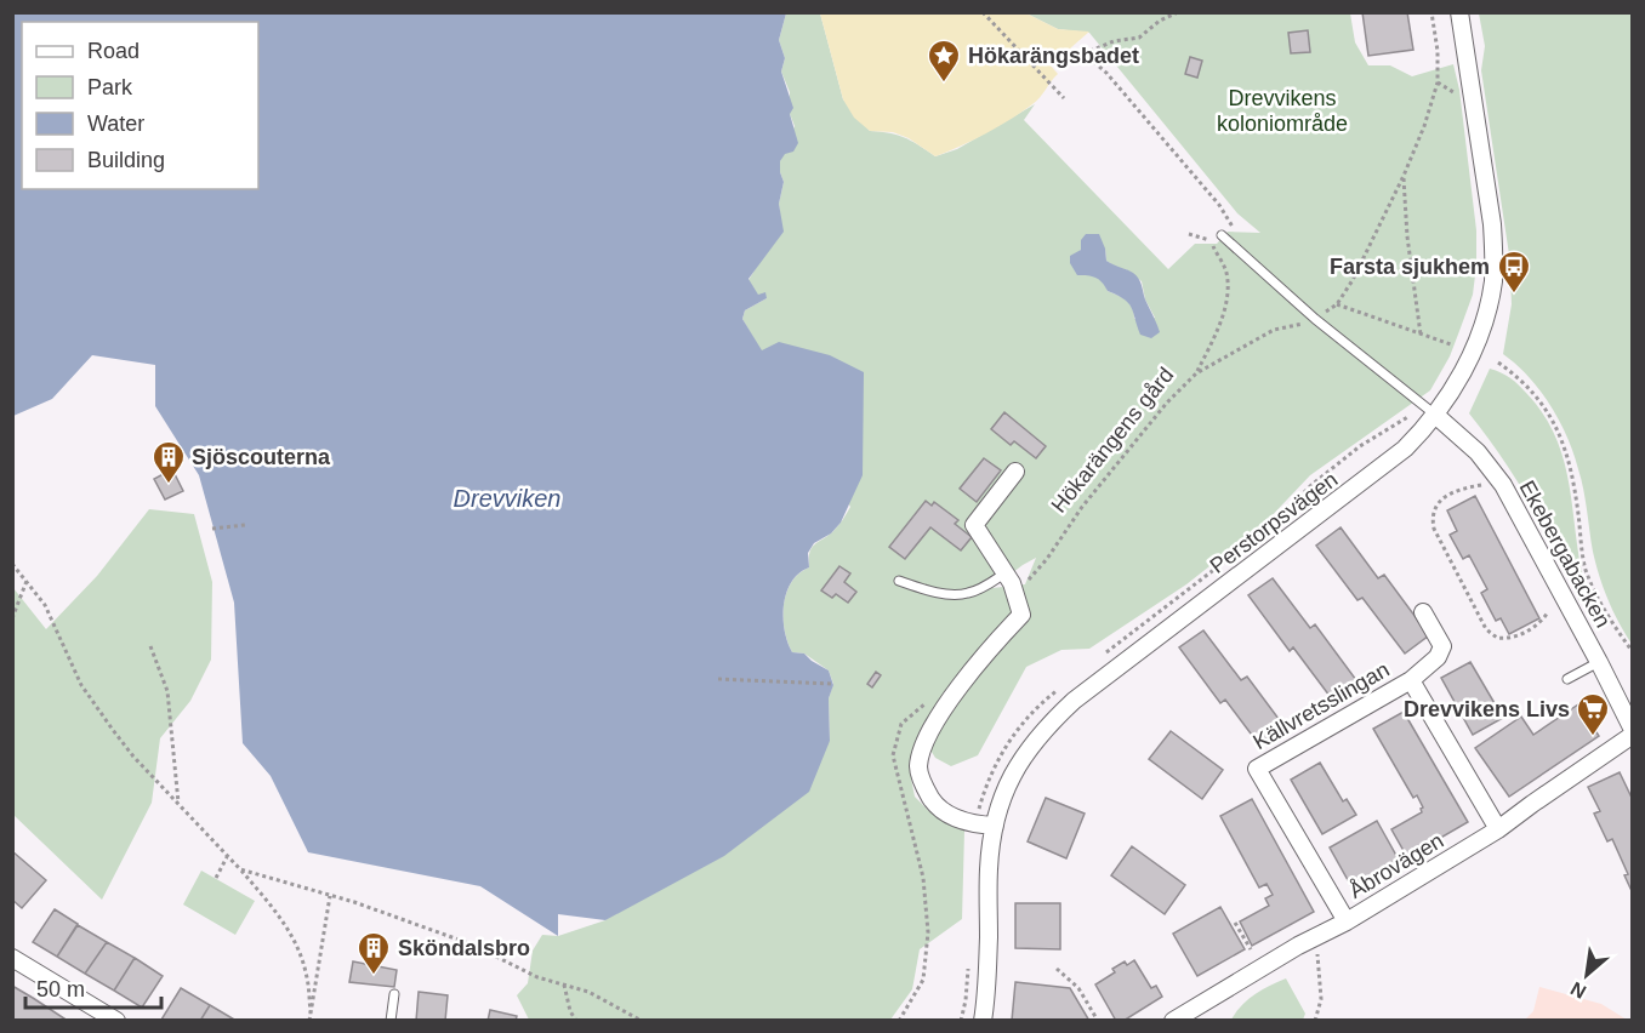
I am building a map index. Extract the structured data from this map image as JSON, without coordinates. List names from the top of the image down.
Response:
{
  "streets": {
    "street": [
      "Perstorpsvägen",
      "Ekebergabacken",
      "Källvretsslingan",
      "Åbrovägen"
    ],
    "path": ["Hökarängens gård"]
  },
  "crossings": [
    ["Perstorpsvägen", "Ekebergabacken"],
    ["Ekebergabacken", "Åbrovägen"],
    ["Källvretsslingan", "Åbrovägen"]
  ],
  "water": ["Drevviken"],
  "parks": ["Drevvikens koloniområde"],
  "places": {
    "place": ["Hökarängsbadet"],
    "bus stop": ["Farsta sjukhem"],
    "building": ["Sjöscouterna", "Sköndalsbro"],
    "supermarket": ["Drevvikens Livs"]
  },
  "legend": [
    "Road",
    "Park",
    "Water",
    "Building"
  ],
  "scale_bar": "50 m",
  "north": "bottom left"
}
